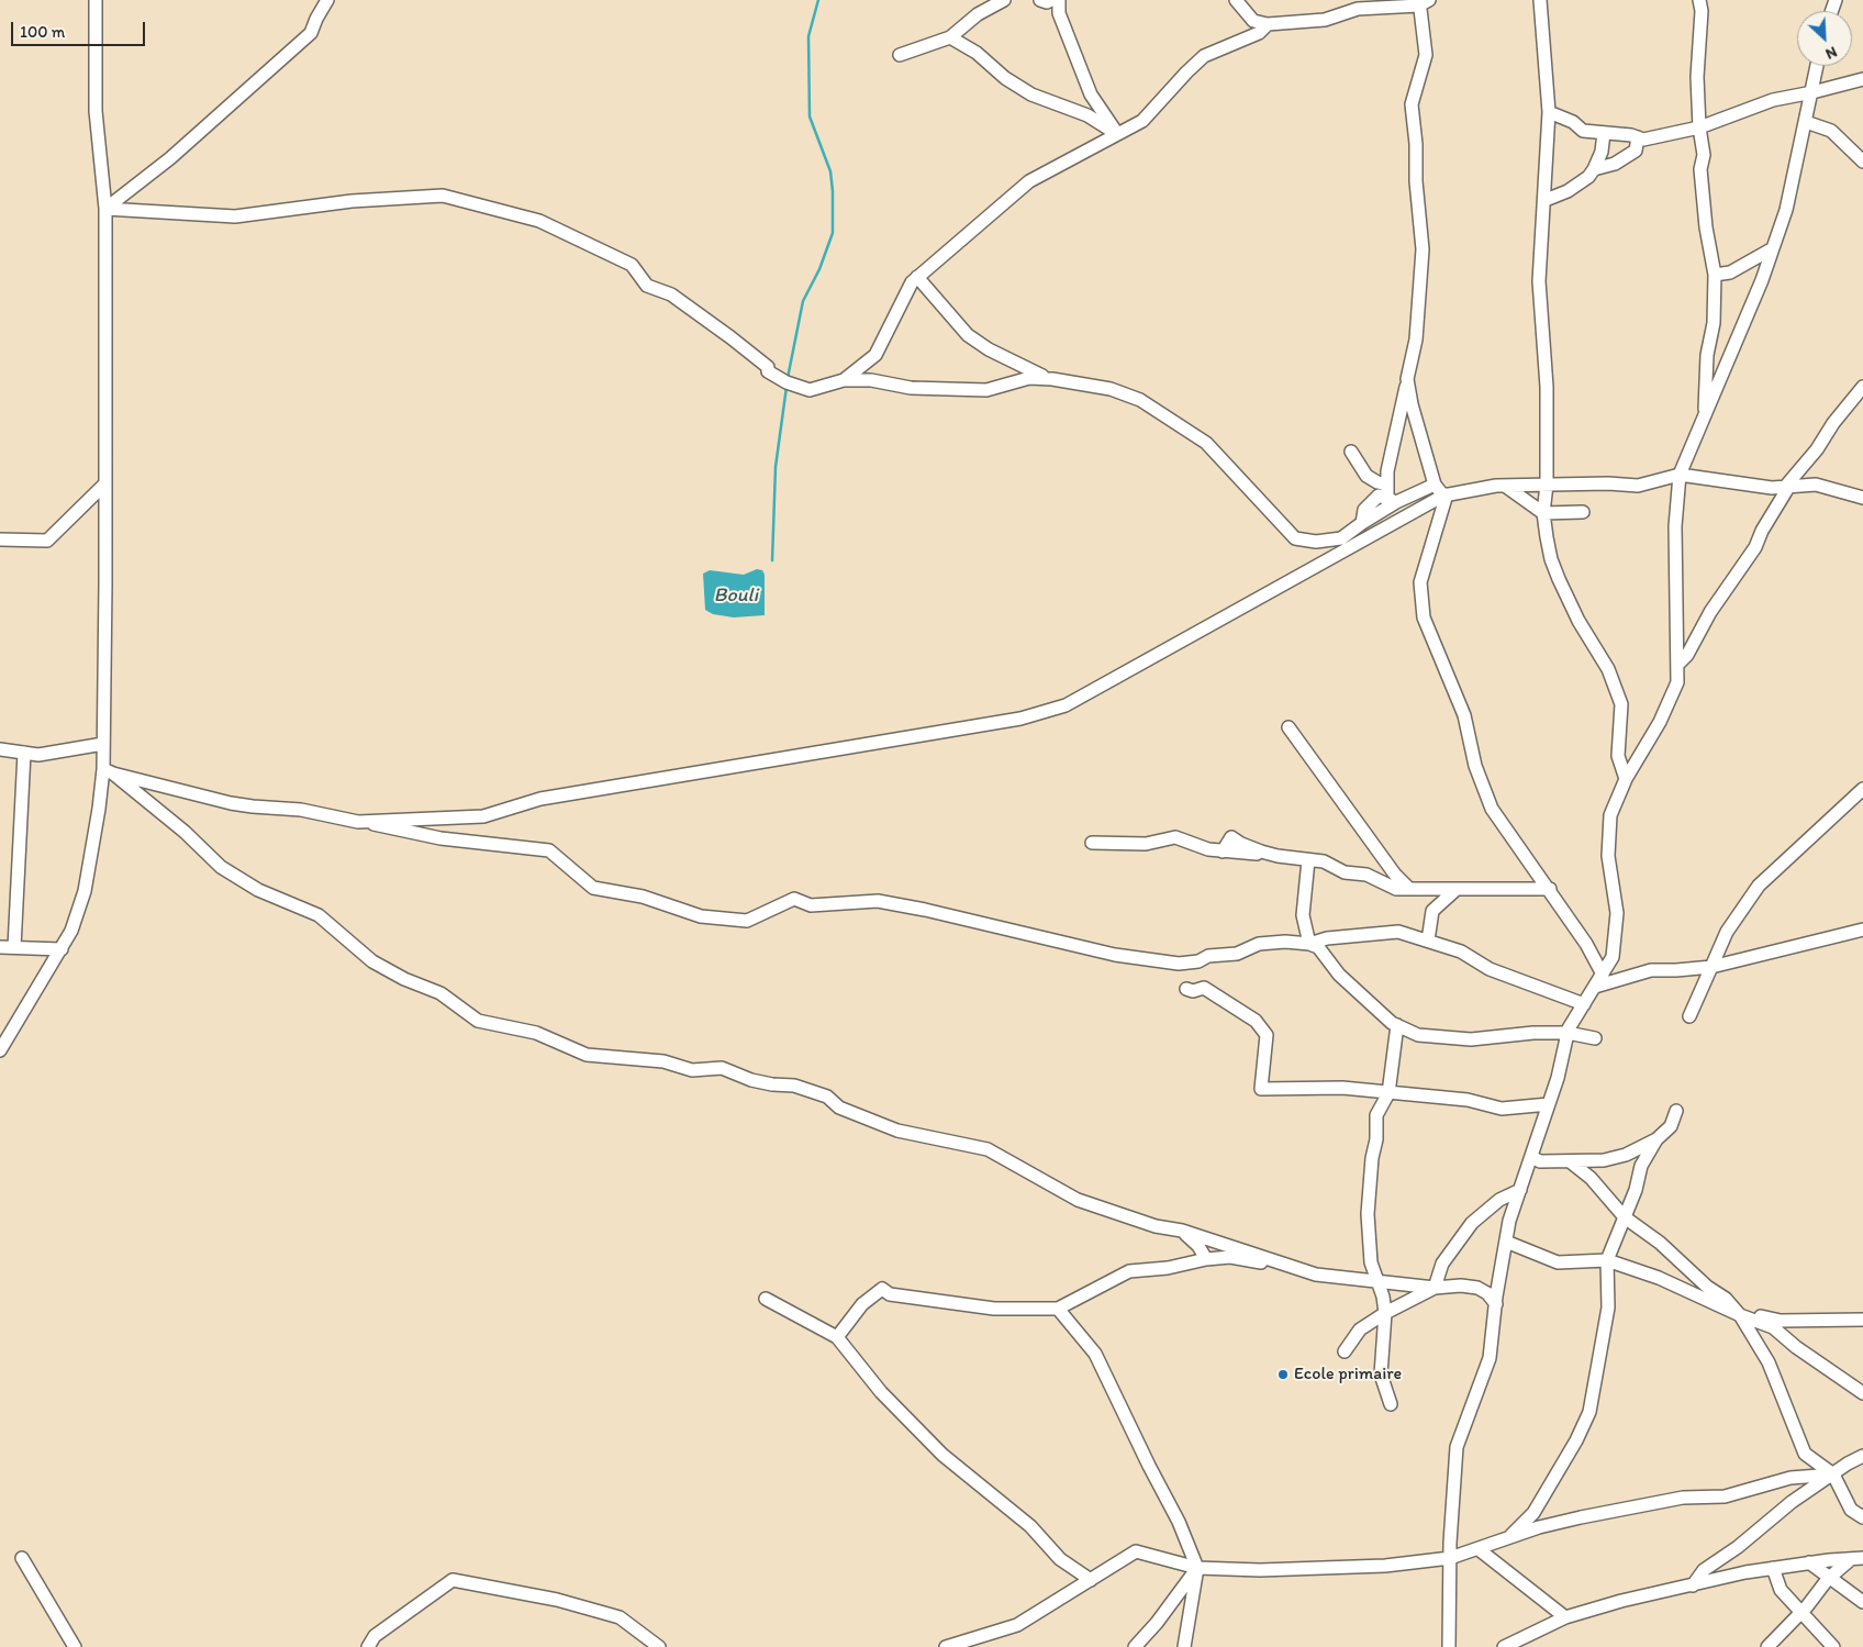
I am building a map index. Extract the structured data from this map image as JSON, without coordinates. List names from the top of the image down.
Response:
{
  "water": ["Bouli"],
  "places": ["Ecole primaire"],
  "scale_bar": "100 m",
  "north": "bottom right"
}
